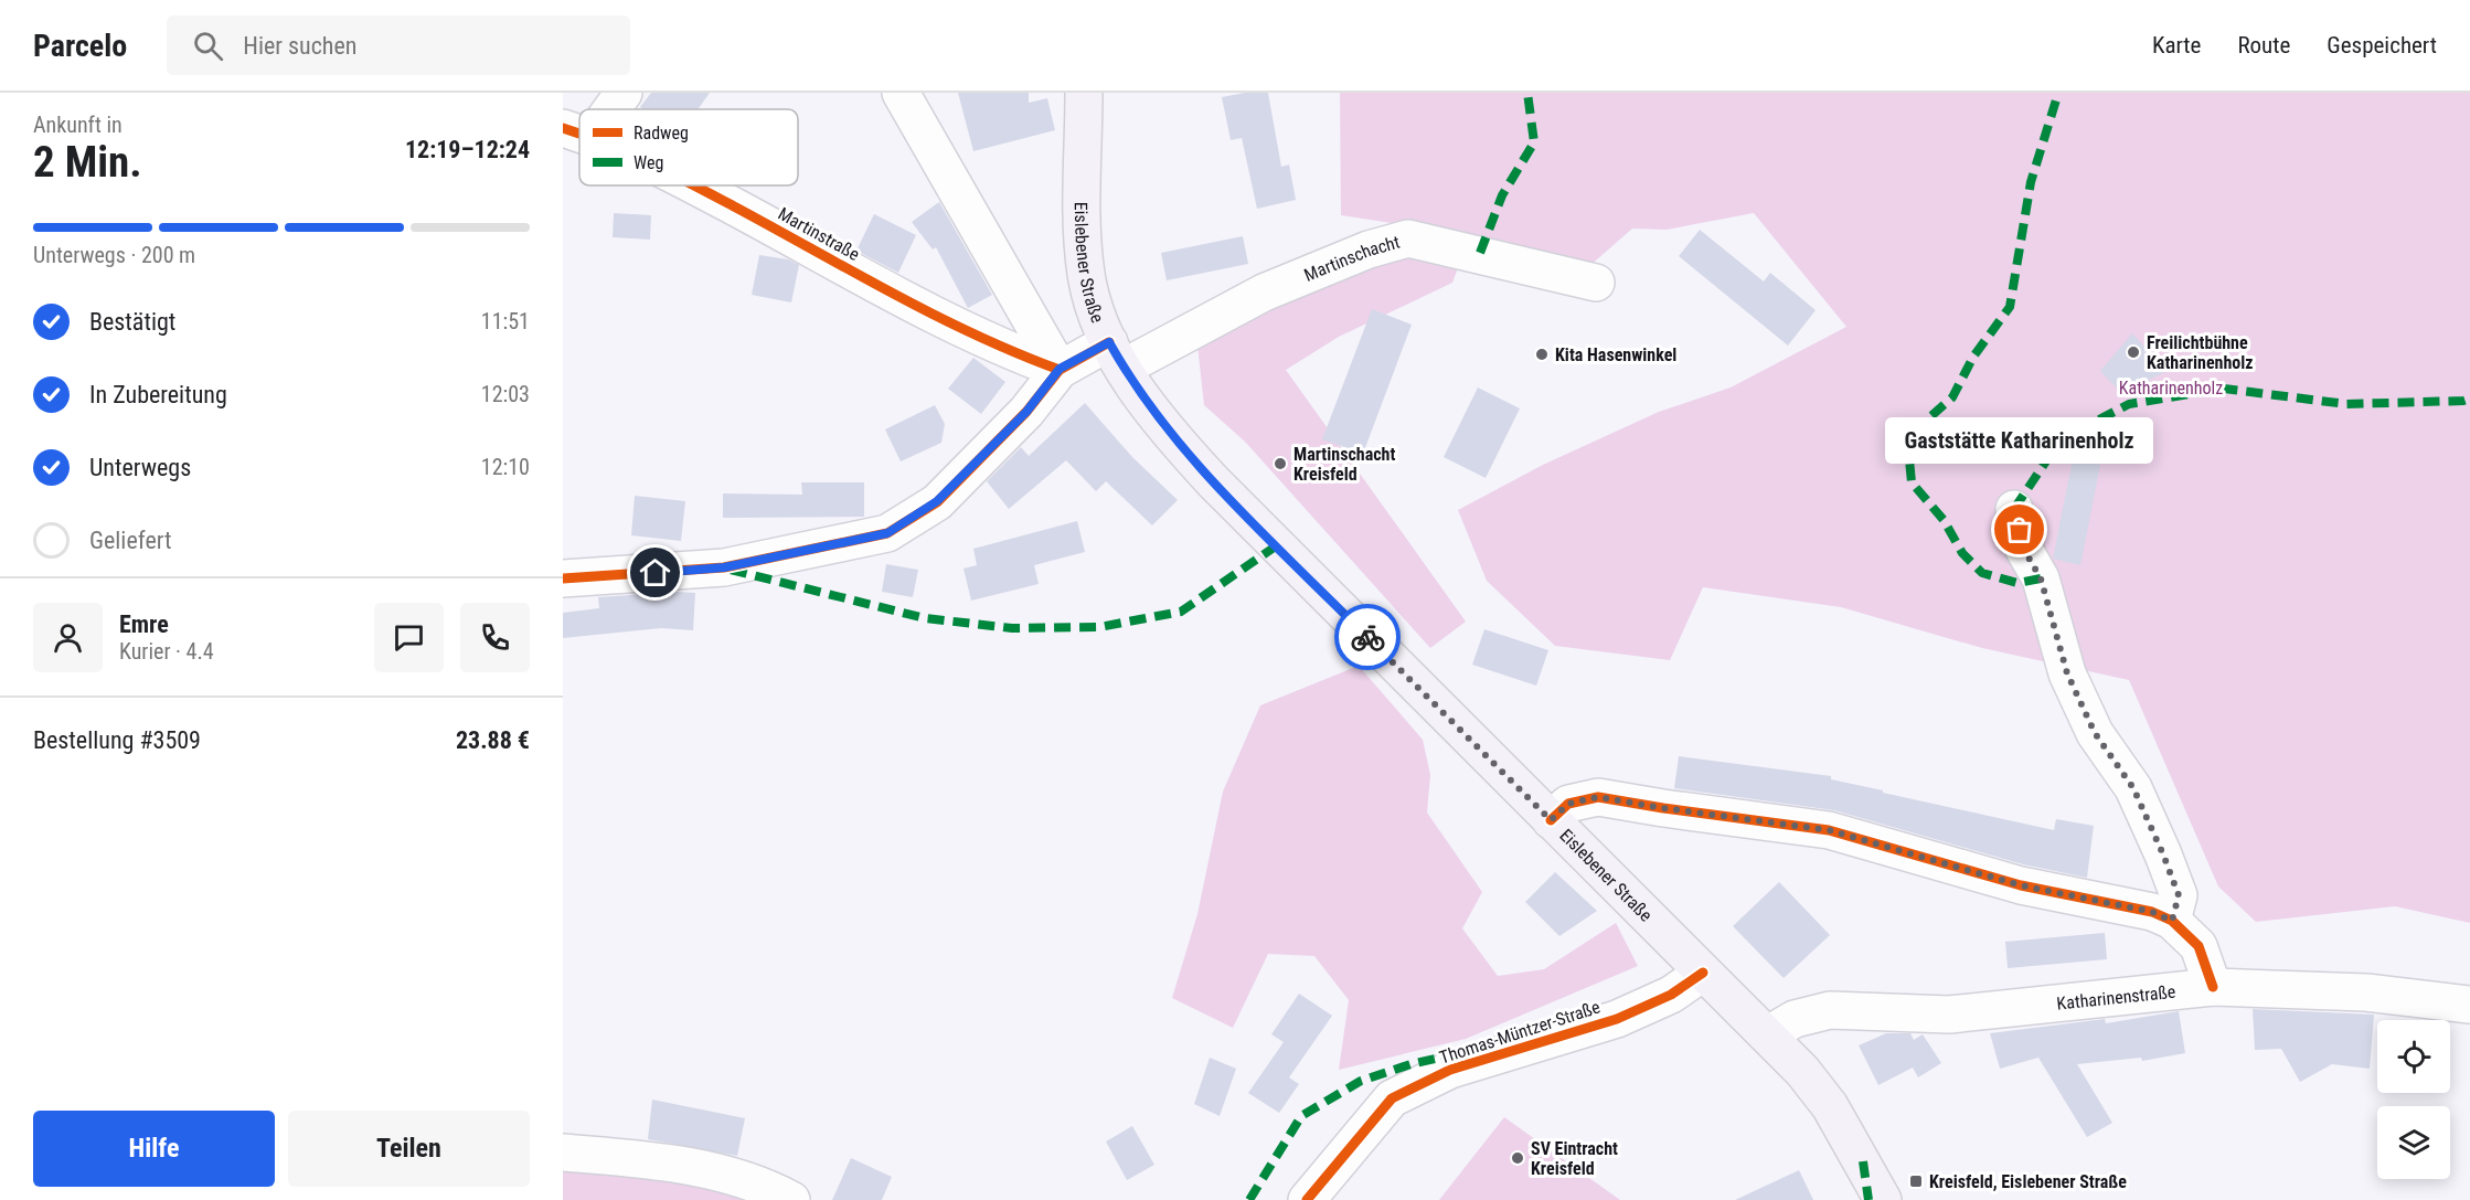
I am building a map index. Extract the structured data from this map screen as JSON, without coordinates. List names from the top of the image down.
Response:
{
  "streets": {
    "main road": ["Eislebener Straße"],
    "street": [
      "Martinstraße",
      "Martinschacht",
      "Katharinenstraße",
      "Thomas-Müntzer-Straße"
    ]
  },
  "crossings": [
    ["Martinschacht", "Eislebener Straße"],
    ["Eislebener Straße", "Katharinenstraße"],
    ["Eislebener Straße", "Thomas-Müntzer-Straße"]
  ],
  "parks": ["Katharinenholz"],
  "places": {
    "other": [
      "Freilichtbühne Katharinenholz",
      "Kita Hasenwinkel",
      "Martinschacht Kreisfeld",
      "Gaststätte Katharinenholz",
      "SV Eintracht Kreisfeld"
    ],
    "transit": ["Kreisfeld, Eislebener Straße"]
  },
  "legend": ["Radweg", "Weg"],
  "page": {
    "header": "Parcelo",
    "search": "Hier suchen",
    "nav": ["Karte", "Route", "Gespeichert"],
    "heading": ["2 Min.", "Ankunft in", "12:19–12:24"],
    "panel": [
      "Emre",
      "Kurier · 4.4",
      "Bestellung #3509",
      "23.88 €"
    ],
    "bar": "Unterwegs · 200 m",
    "list": [
      ["Bestätigt", "11:51"],
      ["In Zubereitung", "12:03"],
      ["Unterwegs", "12:10"],
      "Geliefert"
    ],
    "bubble": "Gaststätte Katharinenholz",
    "buttons": ["Hilfe", "Teilen"]
  }
}
